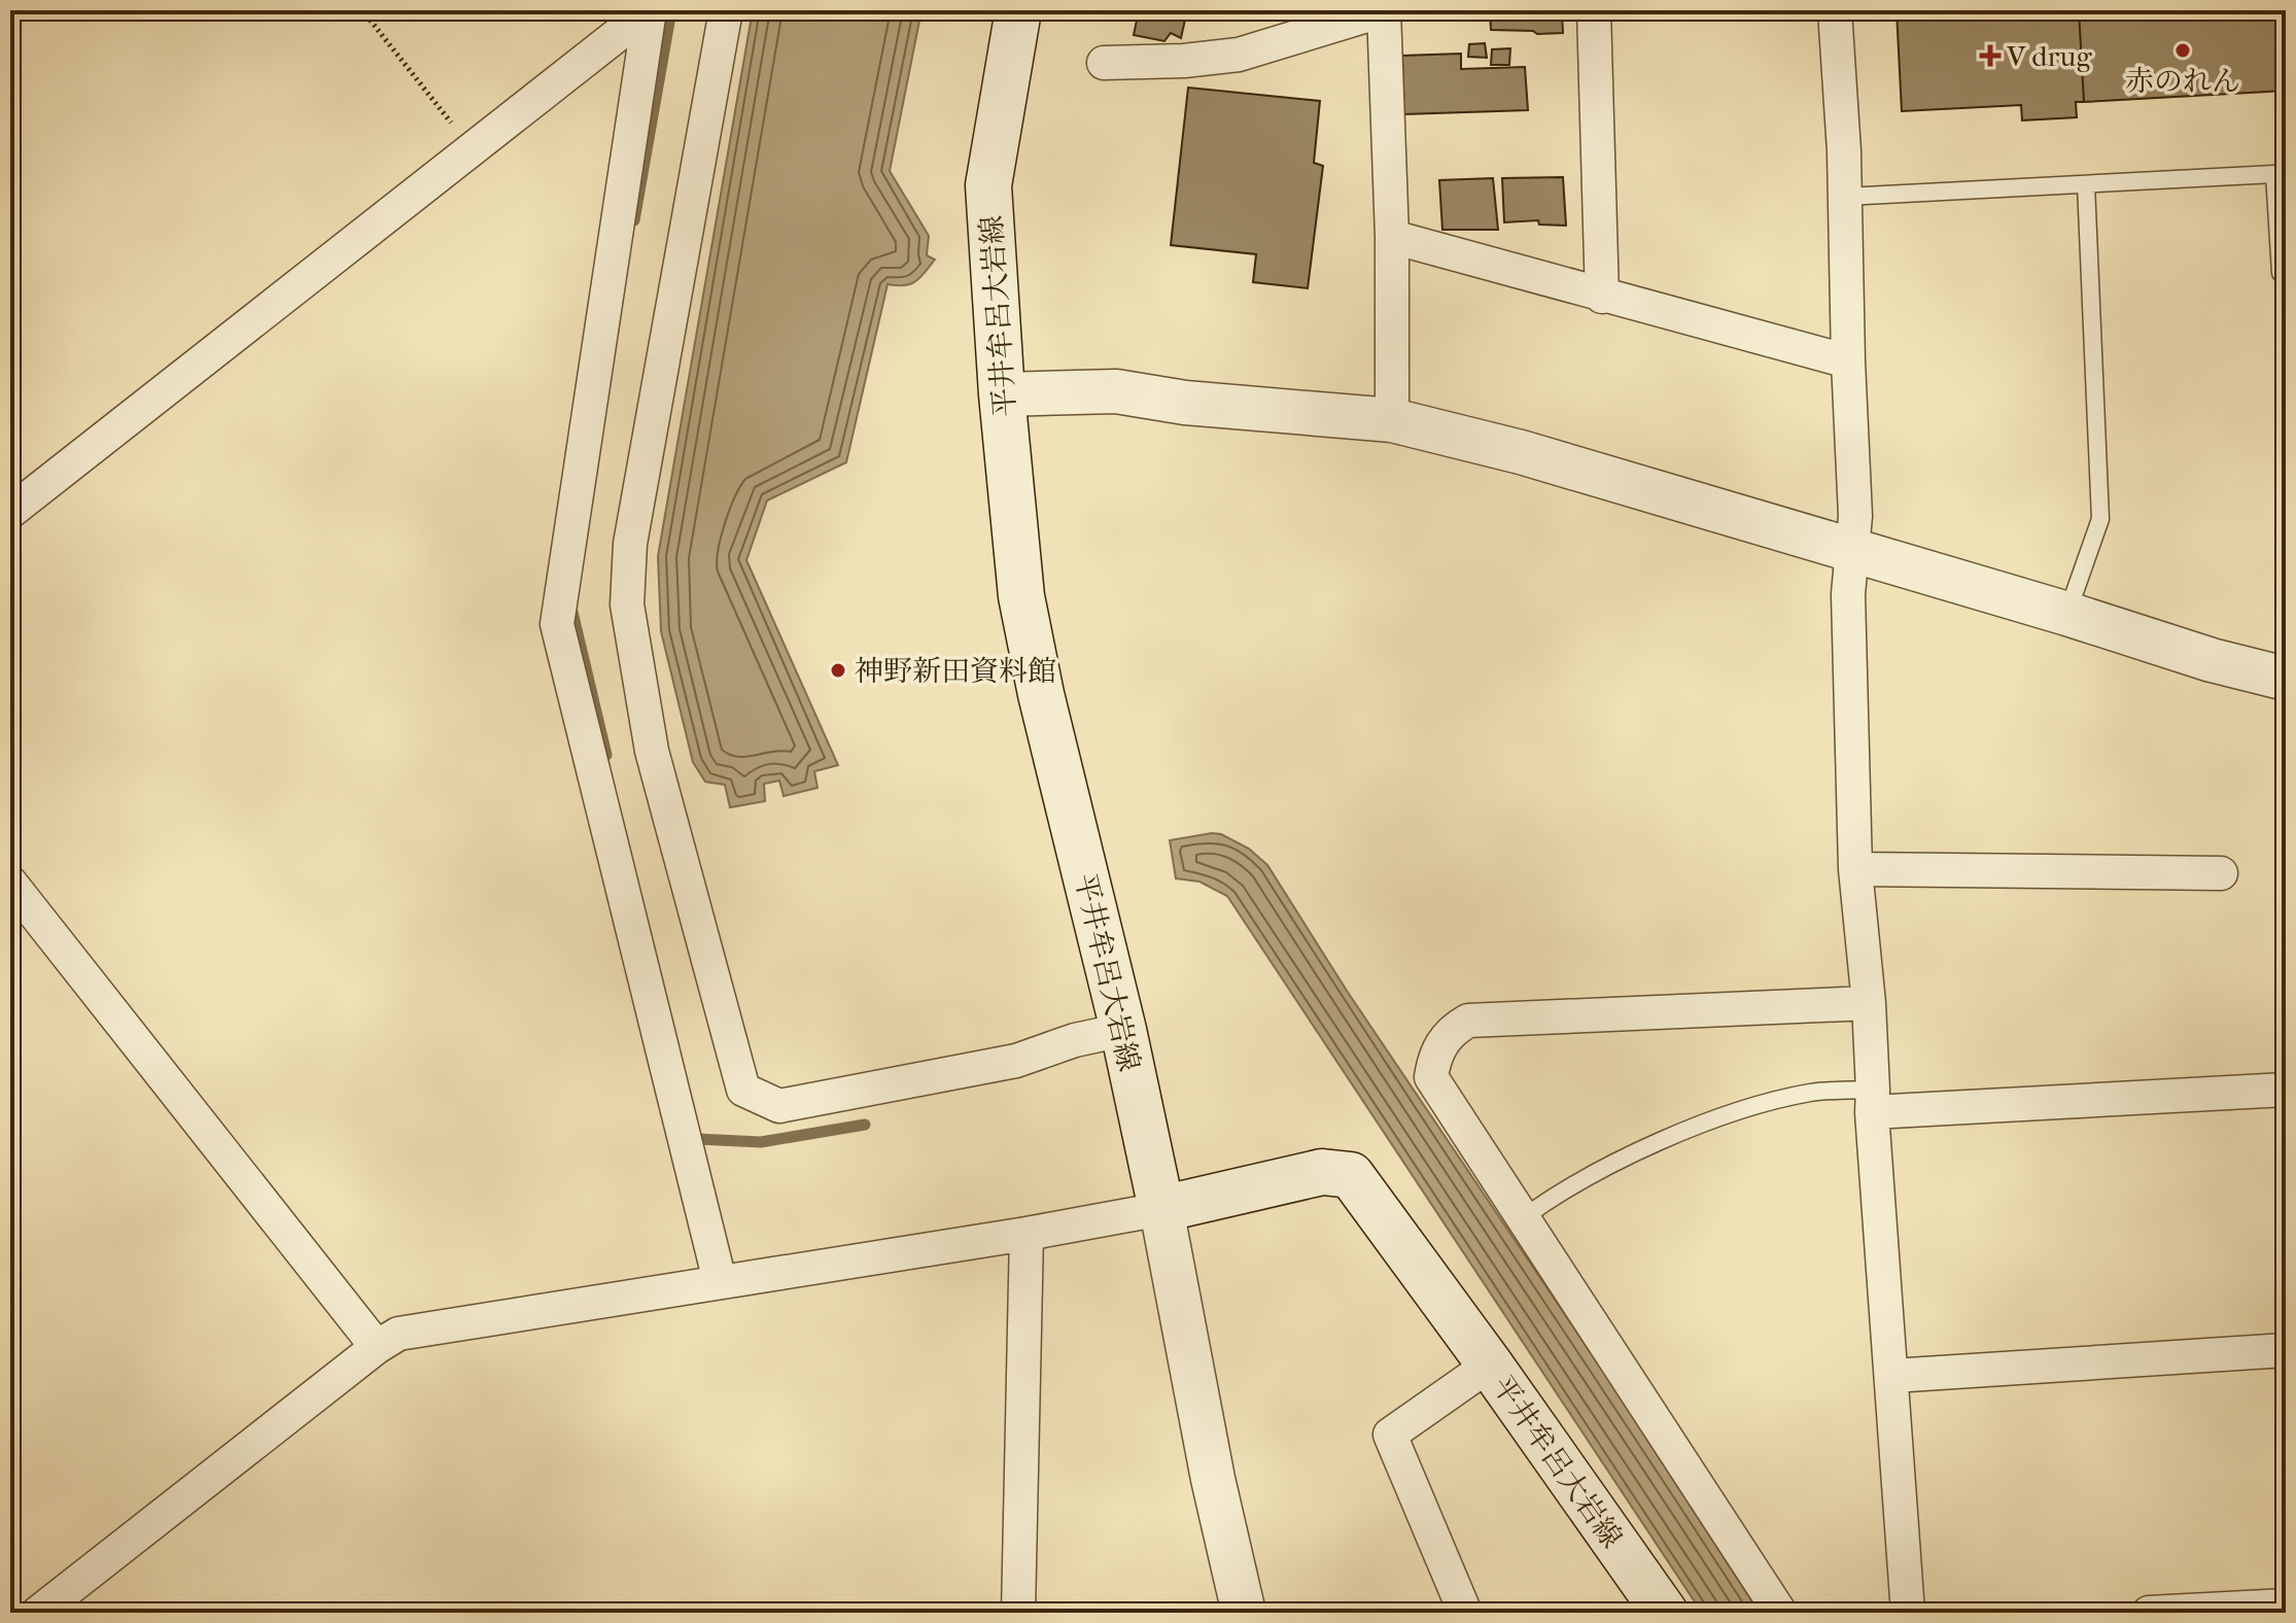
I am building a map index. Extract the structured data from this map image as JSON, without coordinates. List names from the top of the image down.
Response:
{
  "streets": {
    "main road": ["平井牟呂大岩線"]
  },
  "places": {
    "other": ["赤のれん", "神野新田資料館"],
    "health": ["V drug"]
  }
}
